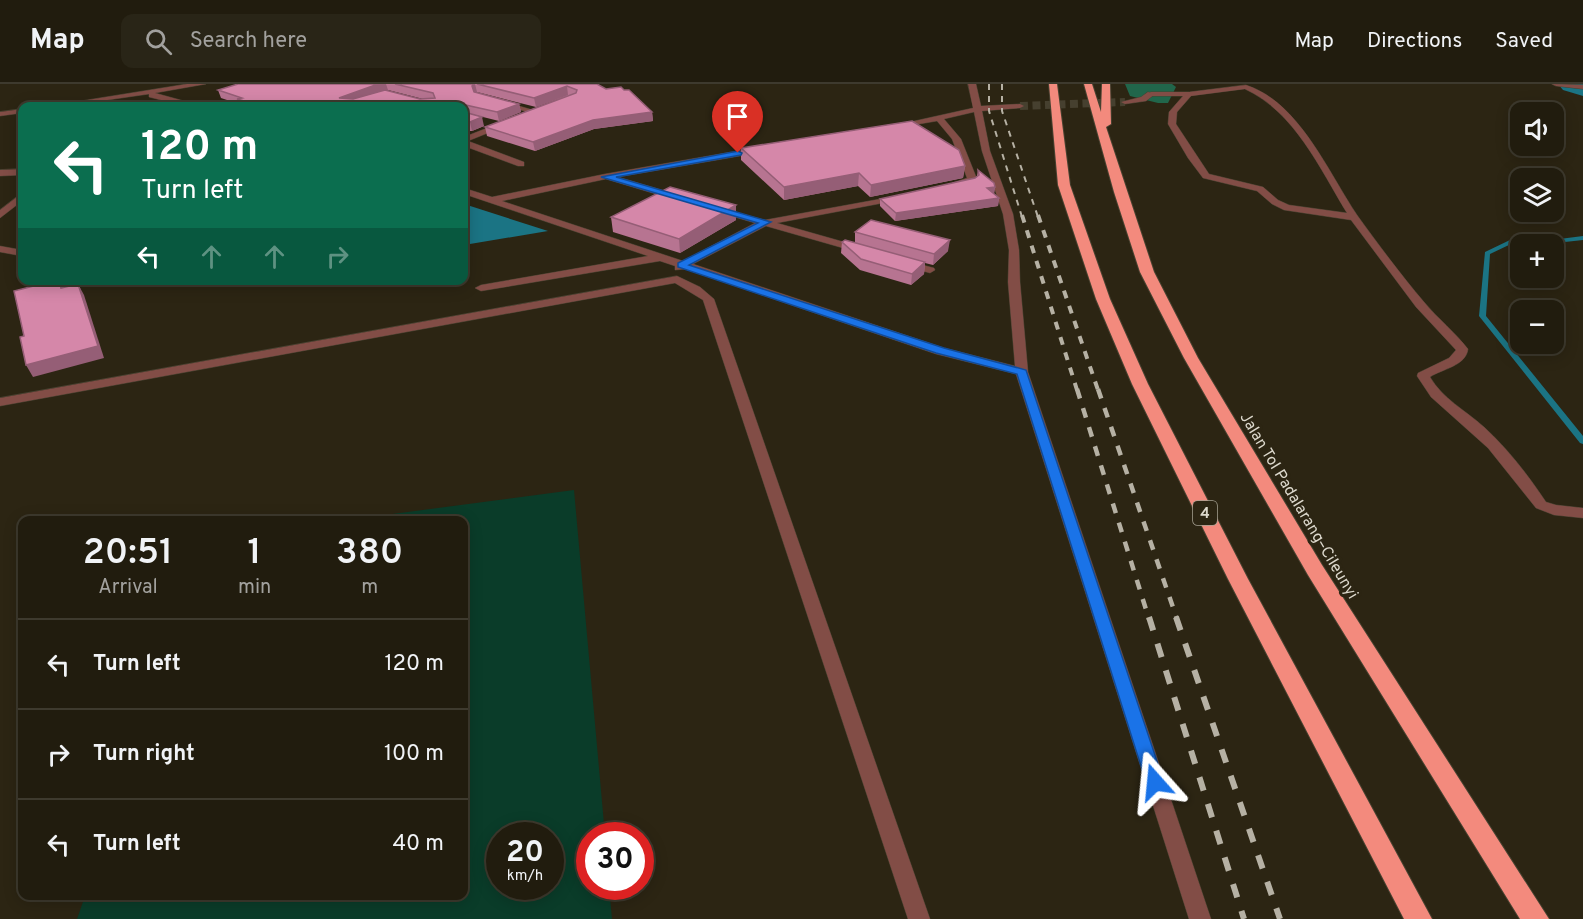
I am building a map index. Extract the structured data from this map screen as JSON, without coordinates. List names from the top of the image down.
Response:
{
  "streets": {
    "highway": ["Jalan Tol Padalarang–Cileunyi", "4"]
  },
  "page": {
    "header": "Map",
    "search": "Search here",
    "nav": ["Map", "Directions", "Saved"],
    "map_buttons": ["+", "−"],
    "turn": ["120 m", "Turn left"],
    "eta": [
      "20:51",
      "Arrival",
      "1",
      "min",
      "380",
      "m"
    ],
    "list": [
      {
        "name": "Turn left",
        "value": "120 m"
      },
      {
        "name": "Turn right",
        "value": "100 m"
      },
      {
        "name": "Turn left",
        "value": "40 m"
      }
    ],
    "speed": "20 km/h",
    "limit": "30"
  }
}
